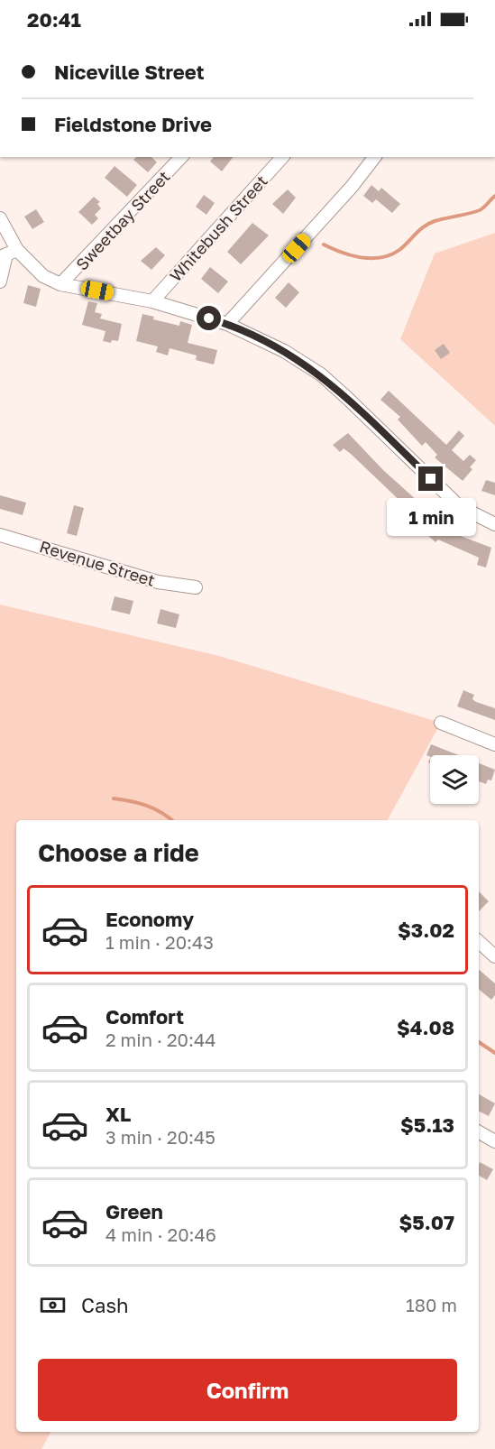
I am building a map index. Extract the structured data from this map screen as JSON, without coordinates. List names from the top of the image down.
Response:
{
  "streets": {
    "street": ["Sweetbay Street", "Whitebush Street", "Revenue Street"]
  },
  "page": {
    "status": "20:41",
    "banner": ["Niceville Street", "Fieldstone Drive"],
    "bubble": "1 min",
    "heading": "Choose a ride",
    "list": [
      {
        "name": "Economy",
        "note": "1 min · 20:43",
        "value": "$3.02"
      },
      {
        "name": "Comfort",
        "note": "2 min · 20:44",
        "value": "$4.08"
      },
      {
        "name": "XL",
        "note": "3 min · 20:45",
        "value": "$5.13"
      },
      {
        "name": "Green",
        "note": "4 min · 20:46",
        "value": "$5.07"
      }
    ],
    "pay": ["Cash", "180 m"],
    "buttons": "Confirm"
  }
}
